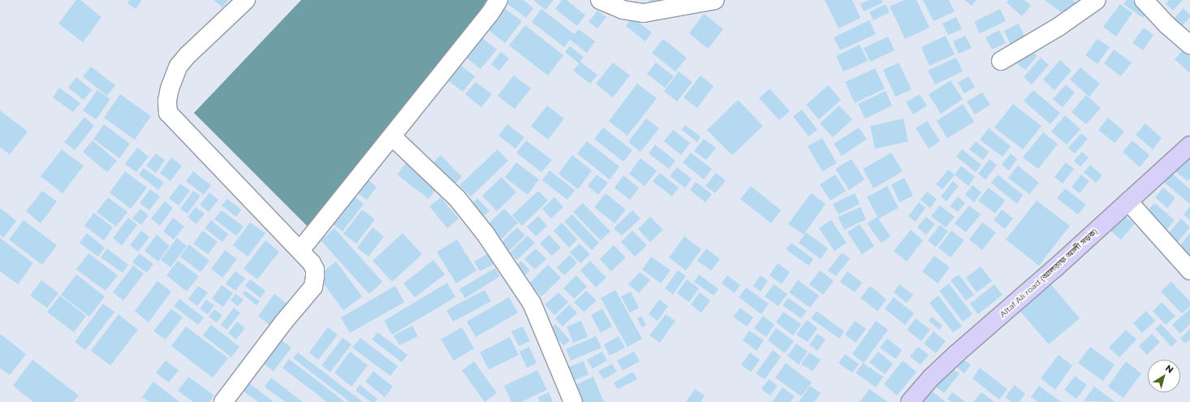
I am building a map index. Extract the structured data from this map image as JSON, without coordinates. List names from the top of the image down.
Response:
{
  "streets": {
    "main road": ["Altaf Ali road (আলতাফ আলী সড়ক)"]
  },
  "north": "top right"
}
